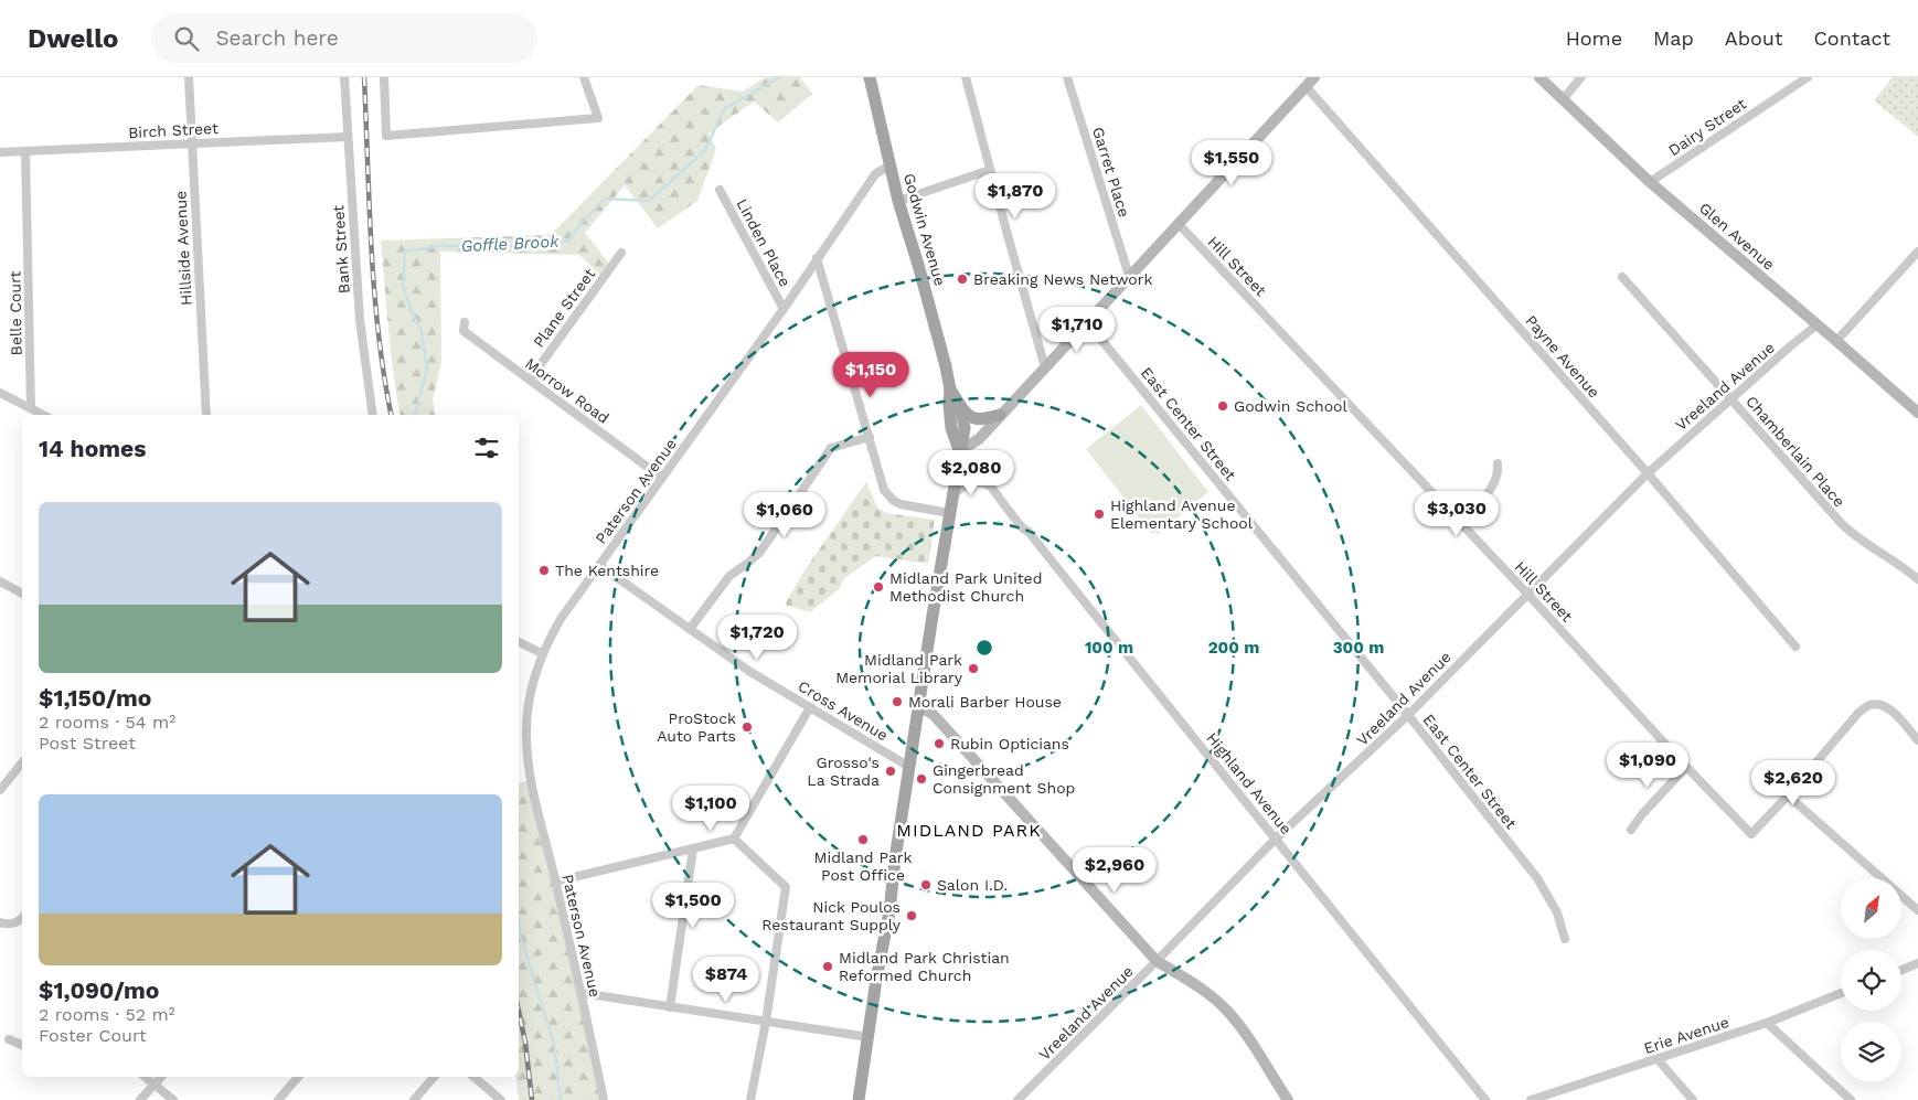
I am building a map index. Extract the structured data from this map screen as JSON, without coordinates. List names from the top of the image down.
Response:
{
  "streets": {
    "main road": ["Godwin Avenue"],
    "street": [
      "Dairy Street",
      "Birch Street",
      "Garret Place",
      "Glen Avenue",
      "Linden Place",
      "Hillside Avenue",
      "Bank Street",
      "Hill Street",
      "Plane Street",
      "Belle Court",
      "Payne Avenue",
      "Vreeland Avenue",
      "Morrow Road",
      "East Center Street",
      "Chamberlain Place",
      "Paterson Avenue",
      "Cross Avenue",
      "Highland Avenue",
      "Erie Avenue"
    ]
  },
  "crossings": [
    ["Dairy Street", "Glen Avenue"],
    ["Birch Street", "Hillside Avenue"],
    ["Birch Street", "Bank Street"],
    ["Birch Street", "Belle Court"],
    ["Godwin Avenue", "Paterson Avenue"],
    ["Godwin Avenue", "Cross Avenue"],
    ["Godwin Avenue", "Highland Avenue"],
    ["Glen Avenue", "Vreeland Avenue"],
    ["Linden Place", "Paterson Avenue"],
    ["Hill Street", "Vreeland Avenue"],
    ["Plane Street", "Morrow Road"],
    ["Payne Avenue", "Vreeland Avenue"],
    ["Vreeland Avenue", "East Center Street"],
    ["Vreeland Avenue", "Chamberlain Place"],
    ["Vreeland Avenue", "Highland Avenue"],
    ["Morrow Road", "Paterson Avenue"],
    ["Paterson Avenue", "Cross Avenue"]
  ],
  "districts": ["MIDLAND PARK"],
  "water": ["Goffle Brook"],
  "places": [
    "Breaking News Network",
    "Godwin School",
    "Highland Avenue Elementary School",
    "The Kentshire",
    "Midland Park United Methodist Church",
    "Midland Park Memorial Library",
    "Morali Barber House",
    "ProStock Auto Parts",
    "Rubin Opticians",
    "Grosso's La Strada",
    "Gingerbread Consignment Shop",
    "Midland Park Post Office",
    "Salon I.D.",
    "Nick Poulos Restaurant Supply",
    "Midland Park Christian Reformed Church"
  ],
  "north": "top right",
  "page": {
    "header": "Dwello",
    "search": "Search here",
    "nav": [
      "Home",
      "Map",
      "About",
      "Contact"
    ],
    "price": [
      "$1,550",
      "$1,870",
      "$1,710",
      "$1,150",
      "$2,080",
      "$3,030",
      "$1,060",
      "$1,720",
      "$1,090",
      "$2,620",
      "$1,100",
      "$2,960",
      "$1,500",
      "$874"
    ],
    "heading": "14 homes",
    "list": [
      {
        "name": "$1,150/mo",
        "note": "2 rooms · 54 m² · Post Street"
      },
      {
        "name": "$1,090/mo",
        "note": "2 rooms · 52 m² · Foster Court"
      }
    ]
  },
  "rings": ["100 m", "200 m", "300 m"]
}
